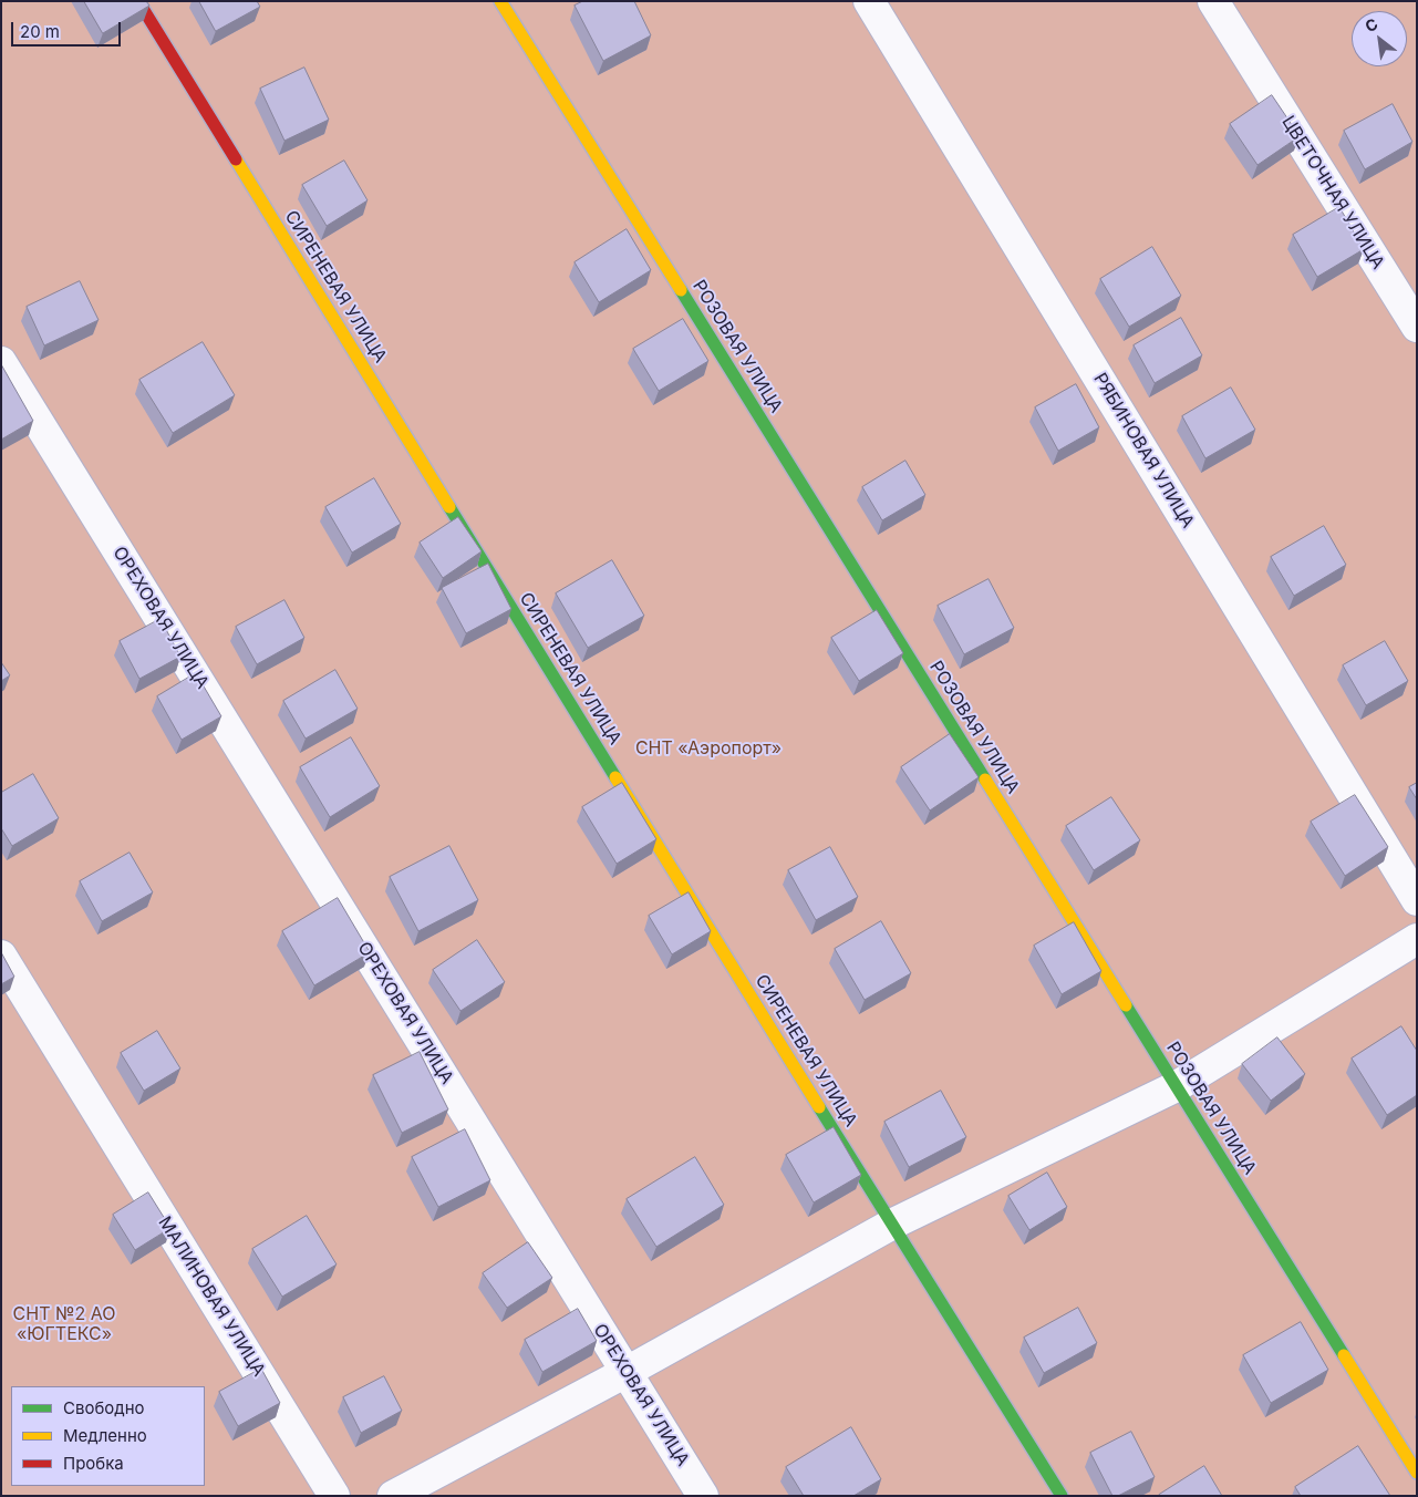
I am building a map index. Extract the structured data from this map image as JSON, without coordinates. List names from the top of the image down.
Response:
{
  "streets": {
    "street": [
      "ЦВЕТОЧНАЯ УЛИЦА",
      "СИРЕНЕВАЯ УЛИЦА",
      "РОЗОВАЯ УЛИЦА",
      "РЯБИНОВАЯ УЛИЦА",
      "ОРЕХОВАЯ УЛИЦА",
      "МАЛИНОВАЯ УЛИЦА"
    ]
  },
  "parks": ["СНТ «Аэропорт»", "СНТ №2 АО «ЮГТЕКС»"],
  "legend": ["Свободно", "Медленно", "Пробка"],
  "scale_bar": "20 m",
  "north": "top left"
}
